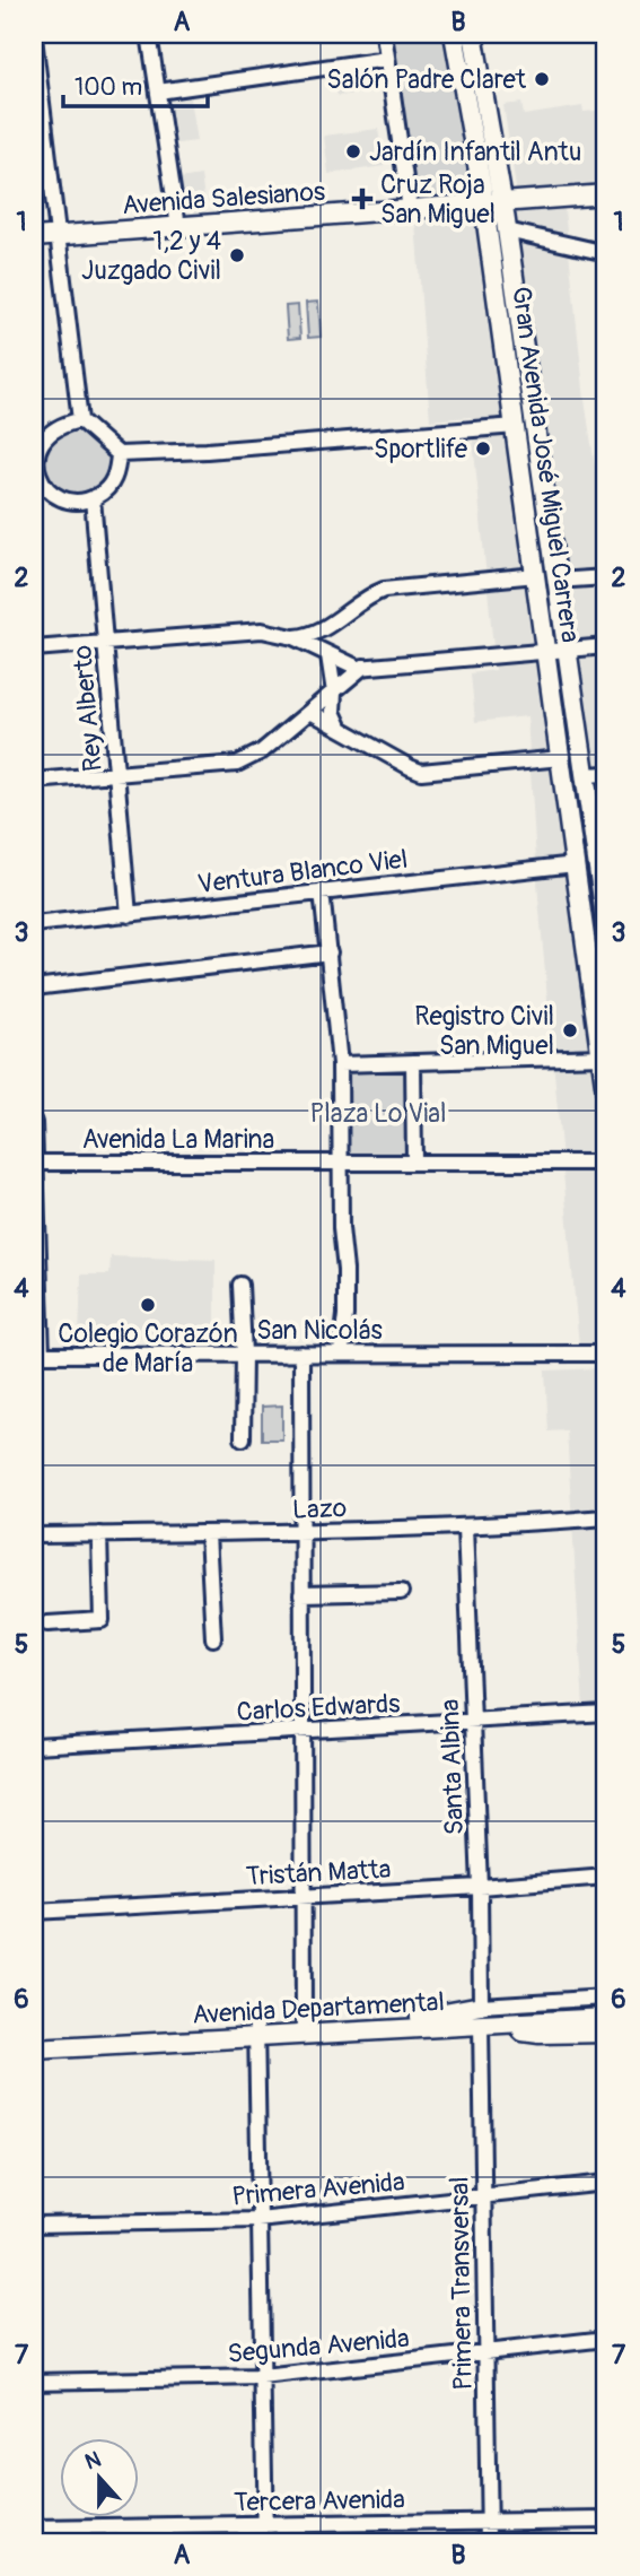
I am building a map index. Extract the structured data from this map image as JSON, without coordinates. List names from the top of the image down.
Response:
{
  "streets": {
    "main road": ["Avenida Salesianos", "Gran Avenida José Miguel Carrera", "Avenida Departamental"],
    "street": [
      "Rey Alberto",
      "Ventura Blanco Viel",
      "Avenida La Marina",
      "San Nicolás",
      "Lazo",
      "Carlos Edwards",
      "Santa Albina",
      "Tristán Matta",
      "Primera Avenida",
      "Primera Transversal",
      "Segunda Avenida",
      "Tercera Avenida"
    ]
  },
  "crossings": [
    ["Avenida Salesianos", "Gran Avenida José Miguel Carrera"],
    ["Gran Avenida José Miguel Carrera", "Ventura Blanco Viel"],
    ["Rey Alberto", "Ventura Blanco Viel"],
    ["Lazo", "Santa Albina"],
    ["Carlos Edwards", "Santa Albina"],
    ["Santa Albina", "Tristán Matta"],
    ["Santa Albina", "Avenida Departamental"],
    ["Santa Albina", "Primera Transversal"],
    ["Avenida Departamental", "Primera Transversal"],
    ["Primera Avenida", "Primera Transversal"],
    ["Primera Transversal", "Segunda Avenida"],
    ["Primera Transversal", "Tercera Avenida"]
  ],
  "parks": ["Plaza Lo Vial"],
  "places": {
    "other": [
      "Salón Padre Claret",
      "Jardín Infantil Antu",
      "1,2 y 4 Juzgado Civil",
      "Sportlife",
      "Registro Civil San Miguel",
      "Colegio Corazón de María"
    ],
    "health": ["Cruz Roja San Miguel"]
  },
  "scale_bar": "100 m",
  "north": "top",
  "grid": {
    "columns": ["A", "B"],
    "rows": [
      "1",
      "2",
      "3",
      "4",
      "5",
      "6",
      "7"
    ]
  }
}
